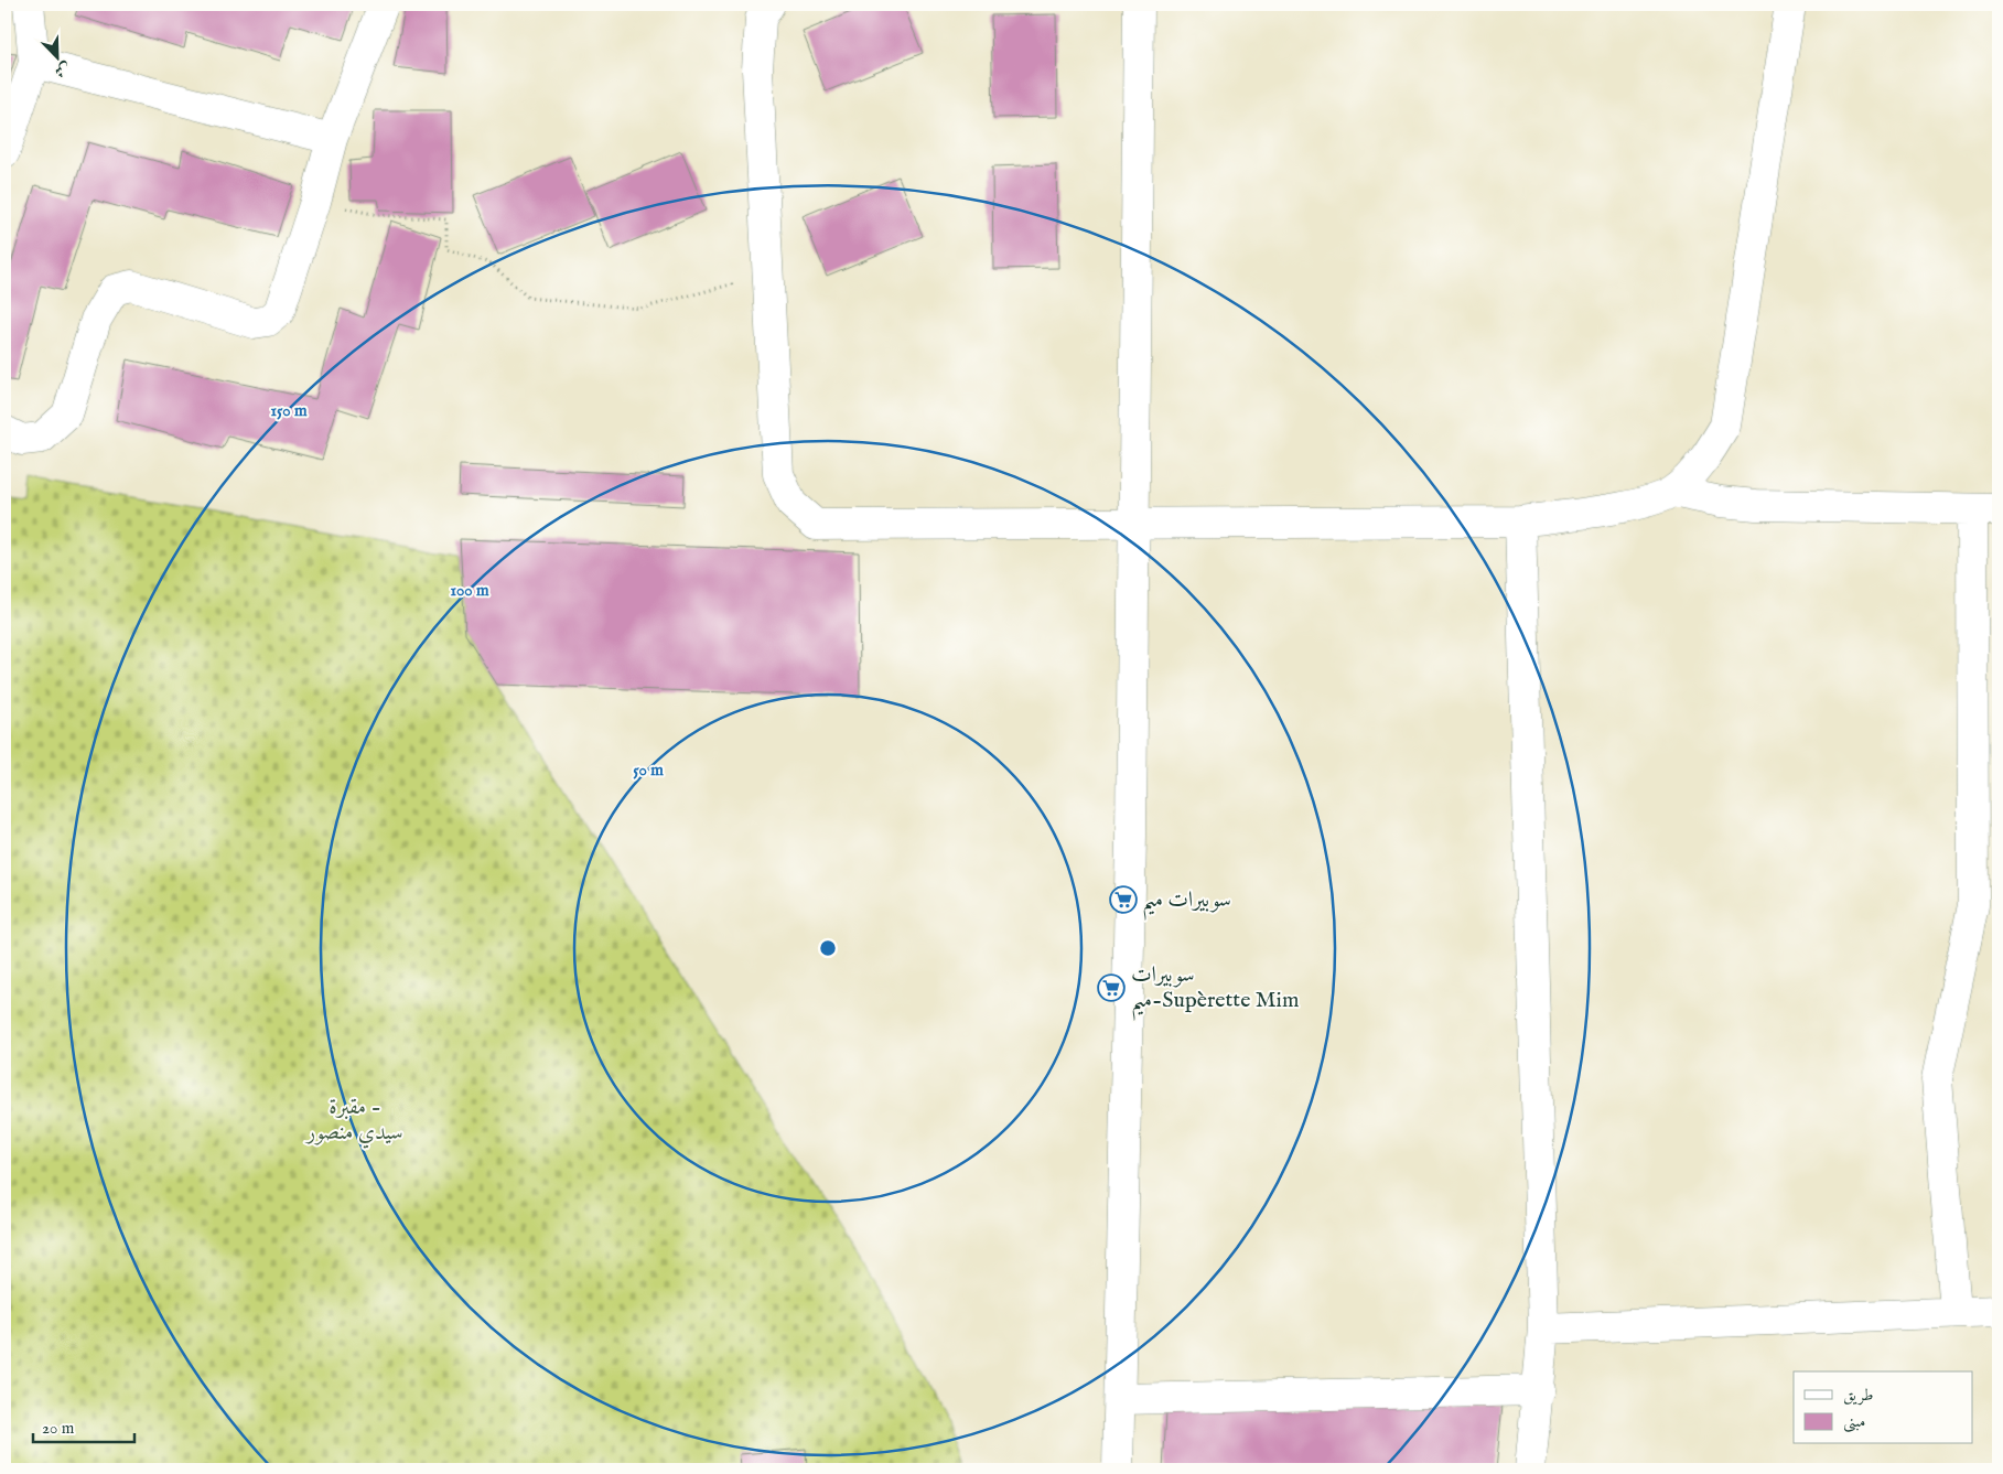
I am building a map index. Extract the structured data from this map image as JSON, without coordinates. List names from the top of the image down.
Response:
{
  "parks": ["مقبرة - سيدي منصور"],
  "places": {
    "supermarket": ["سوبيرات ميم", "سوبيرات ميم-Supèrette Mim"]
  },
  "legend": ["طريق", "مبنى"],
  "scale_bar": "20 m",
  "north": "bottom right",
  "rings": ["150 m", "100 m", "50 m"]
}
